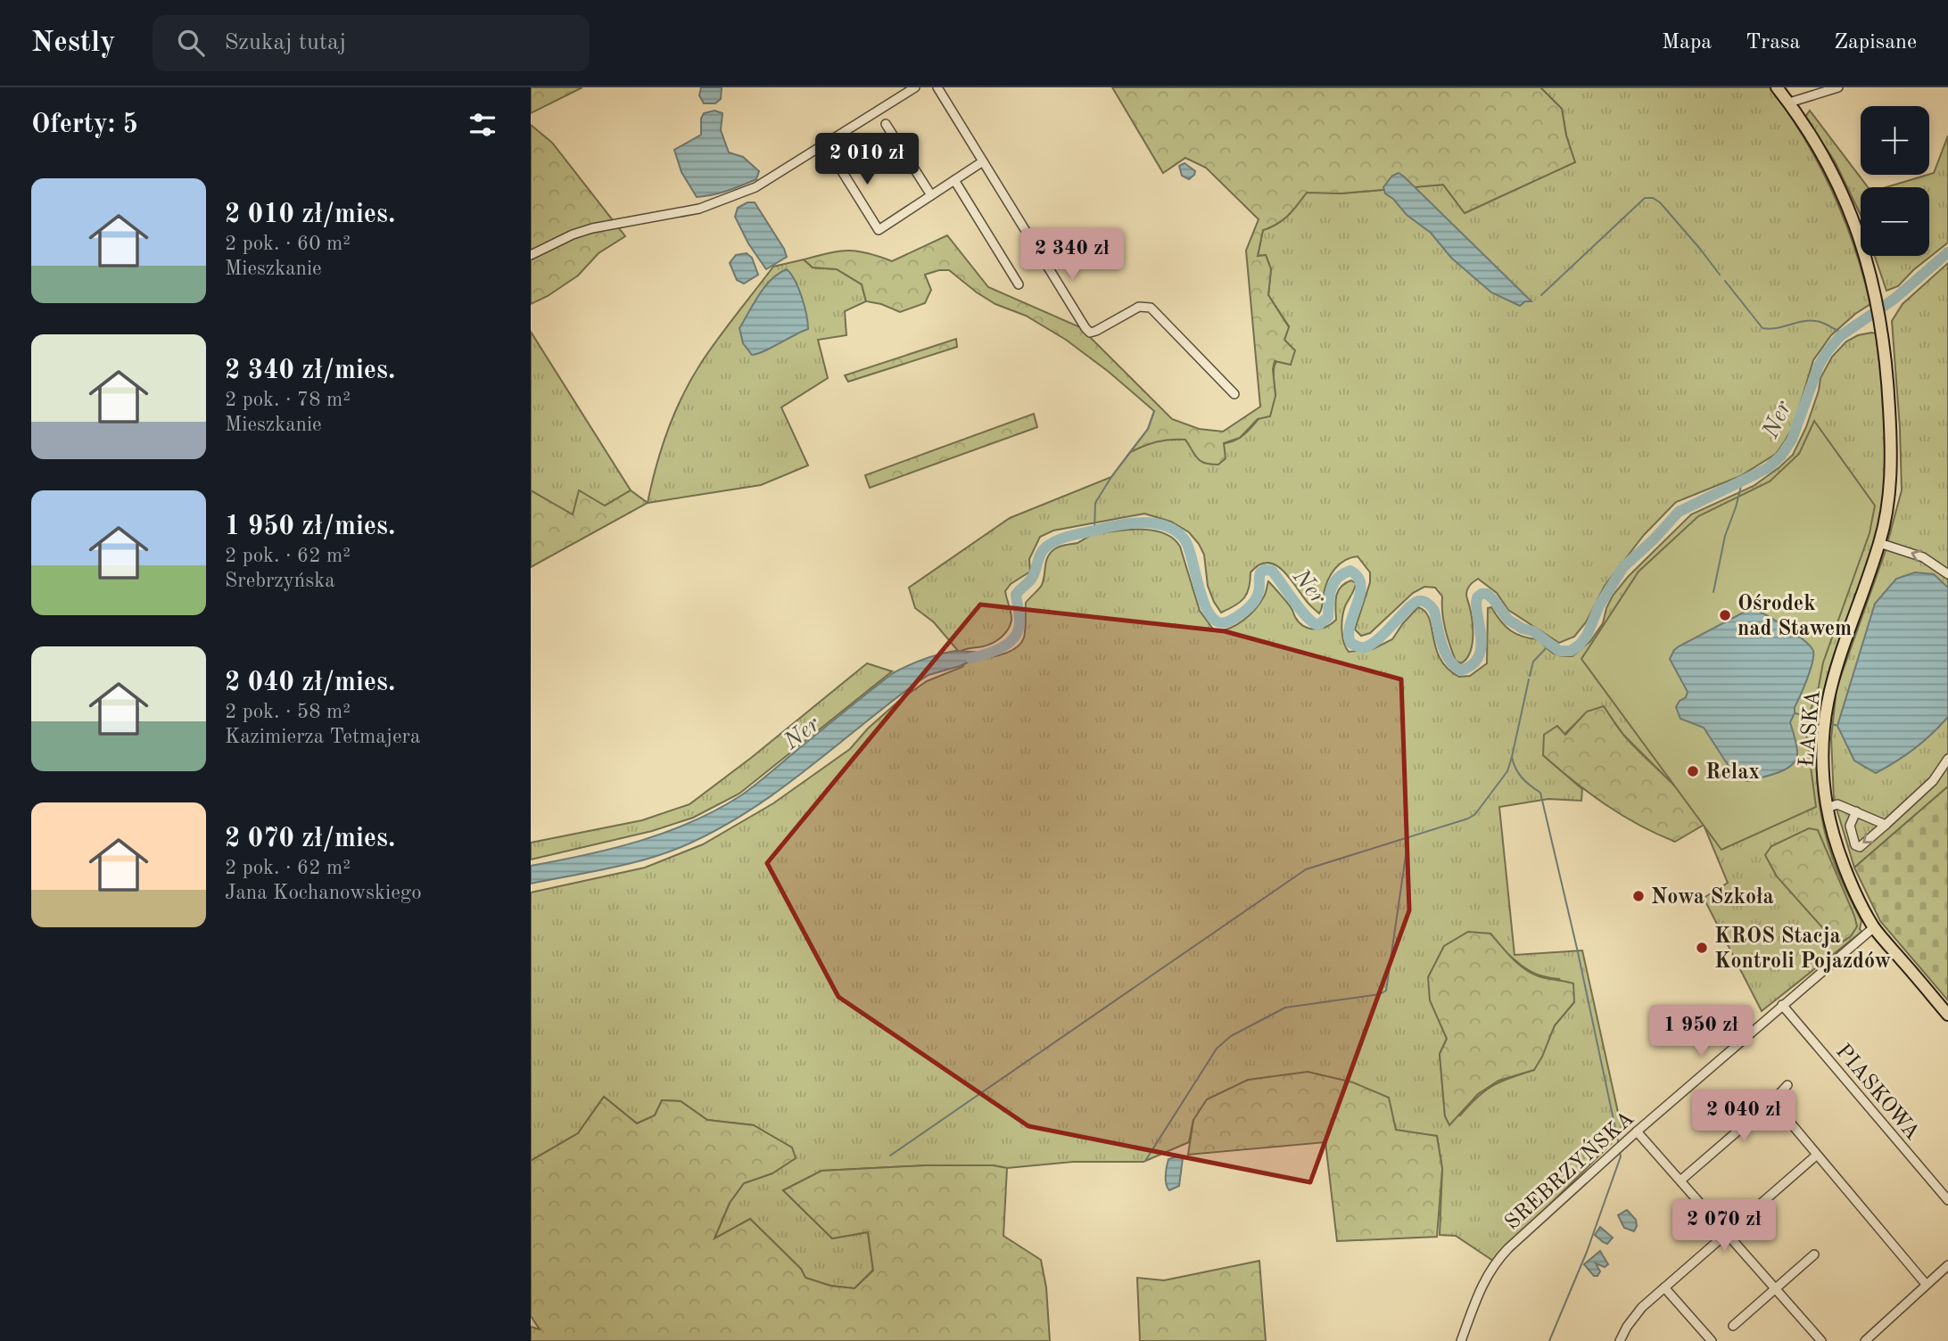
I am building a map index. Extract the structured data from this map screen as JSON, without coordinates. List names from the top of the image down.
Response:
{
  "streets": {
    "main road": ["ŁASKA"],
    "street": ["PIASKOWA", "SREBRZYŃSKA"]
  },
  "crossings": [
    ["ŁASKA", "SREBRZYŃSKA"],
    ["PIASKOWA", "SREBRZYŃSKA"]
  ],
  "water": ["Ner"],
  "places": [
    "Ośrodek nad Stawem",
    "Relax",
    "Nowa Szkoła",
    "KROS Stacja Kontroli Pojazdów"
  ],
  "page": {
    "header": "Nestly",
    "search": "Szukaj tutaj",
    "nav": ["Mapa", "Trasa", "Zapisane"],
    "heading": "Oferty: 5",
    "map_buttons": ["+", "−"],
    "price": [
      "2 010 zł",
      "2 340 zł",
      "1 950 zł",
      "2 040 zł",
      "2 070 zł"
    ],
    "list": [
      {
        "name": "2 010 zł/mies.",
        "note": "2 pok. · 60 m² · Mieszkanie"
      },
      {
        "name": "2 340 zł/mies.",
        "note": "2 pok. · 78 m² · Mieszkanie"
      },
      {
        "name": "1 950 zł/mies.",
        "note": "2 pok. · 62 m² · Srebrzyńska"
      },
      {
        "name": "2 040 zł/mies.",
        "note": "2 pok. · 58 m² · Kazimierza Tetmajera"
      },
      {
        "name": "2 070 zł/mies.",
        "note": "2 pok. · 62 m² · Jana Kochanowskiego"
      }
    ]
  }
}
